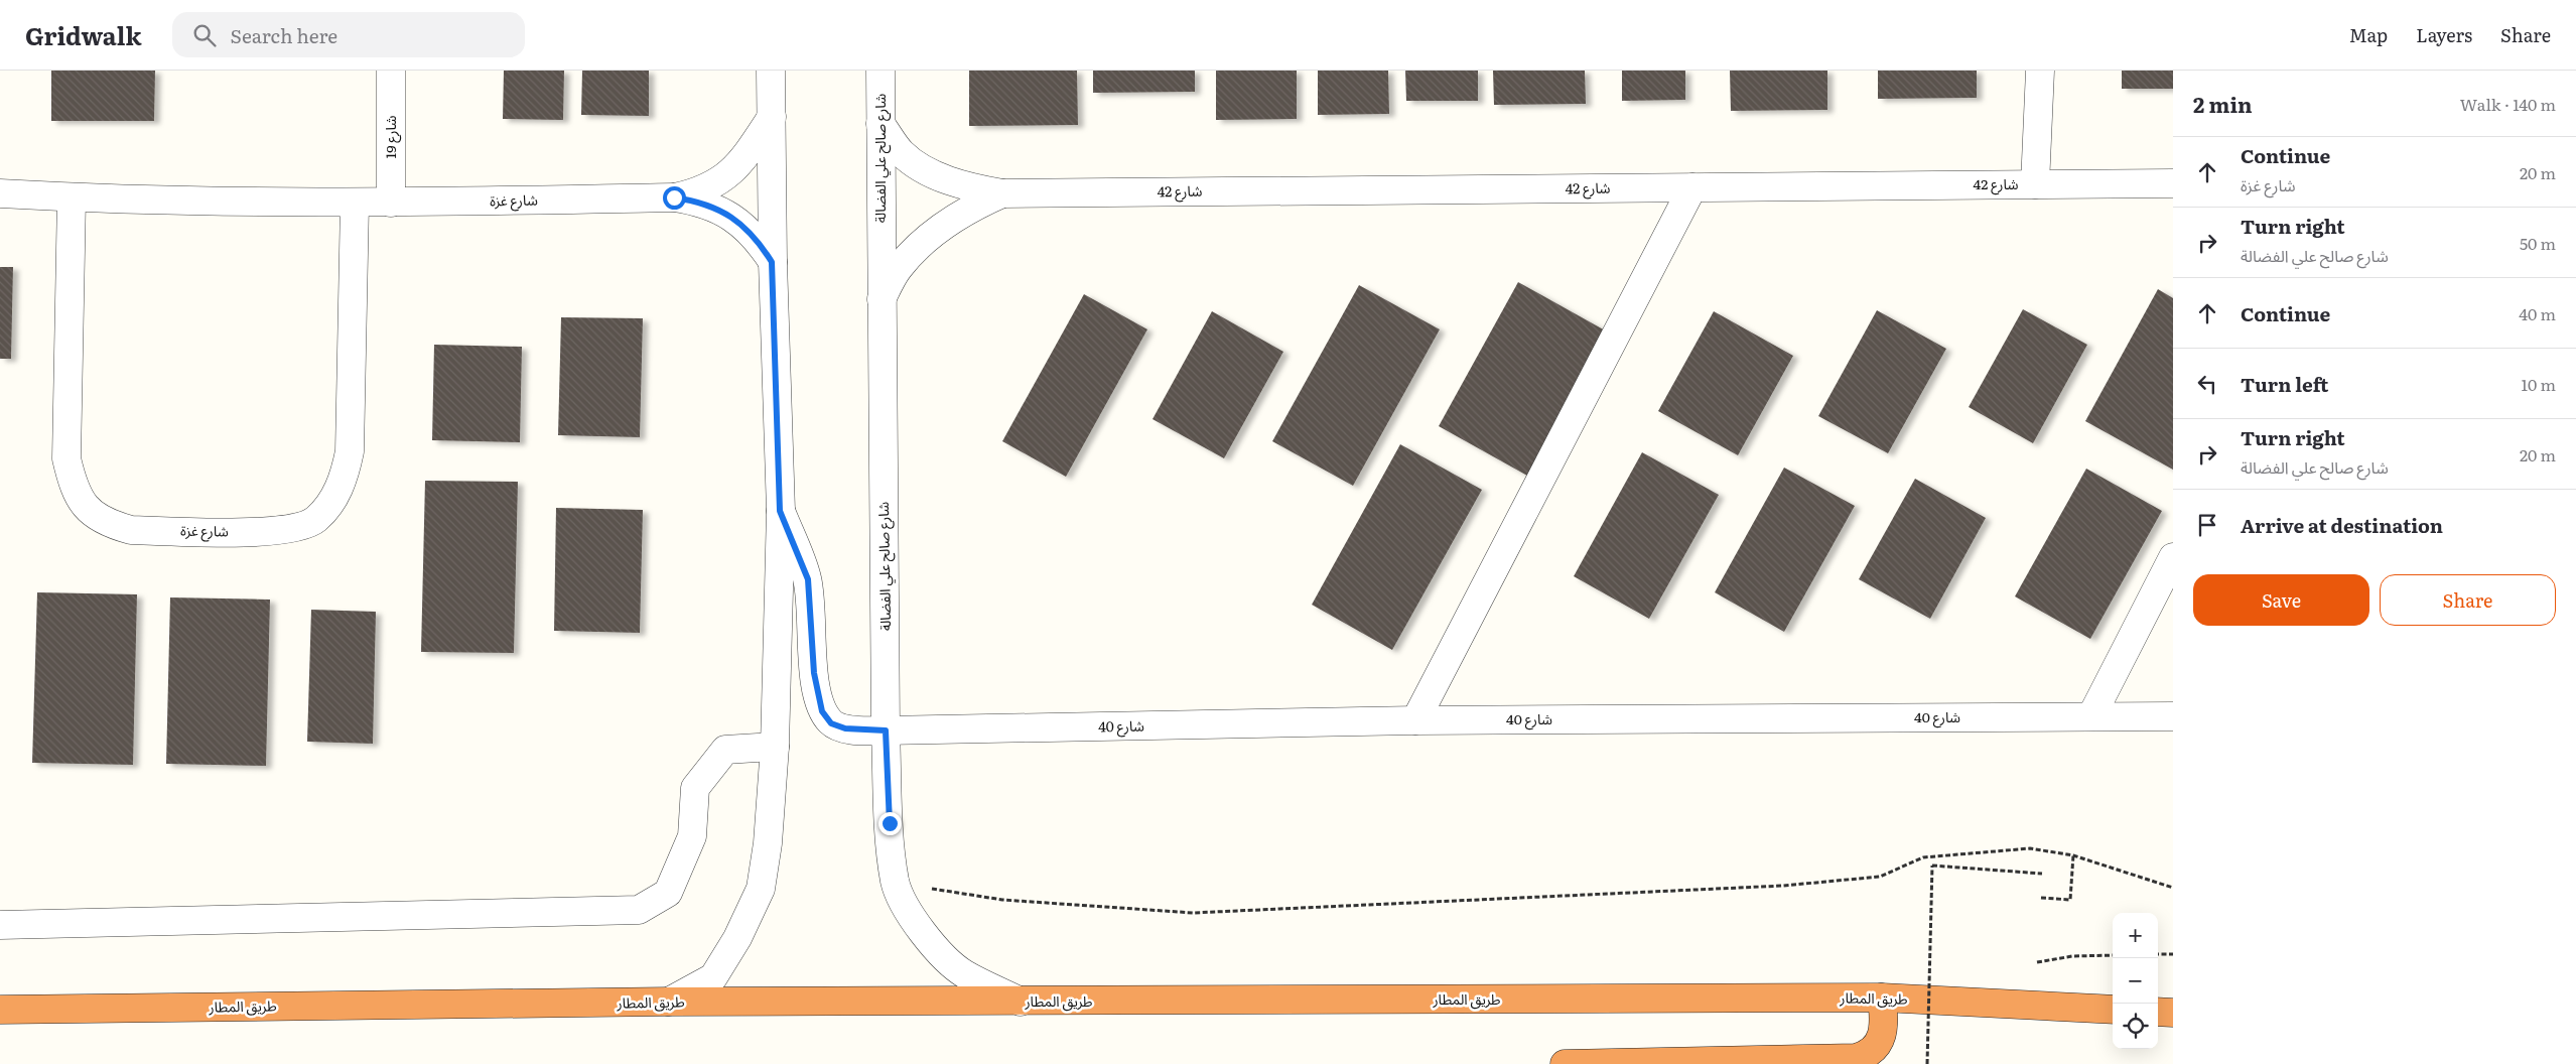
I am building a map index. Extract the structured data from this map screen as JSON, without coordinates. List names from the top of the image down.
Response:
{
  "streets": {
    "highway": ["طريق المطار"],
    "street": [
      "شارع 19",
      "شارع صالح علي الفضالة",
      "شارع 42",
      "شارع غزة",
      "شارع 40"
    ]
  },
  "crossings": [
    ["شارع 19", "شارع غزة"],
    ["شارع صالح علي الفضالة", "شارع 42"],
    ["شارع صالح علي الفضالة", "شارع 40"],
    ["شارع صالح علي الفضالة", "طريق المطار"]
  ],
  "page": {
    "header": "Gridwalk",
    "search": "Search here",
    "nav": ["Map", "Layers", "Share"],
    "heading": ["2 min", "Walk · 140 m"],
    "list": [
      ["Continue", "شارع غزة", "20 m"],
      ["Turn right", "شارع صالح علي الفضالة", "50 m"],
      ["Continue", "40 m"],
      ["Turn left", "10 m"],
      ["Turn right", "شارع صالح علي الفضالة", "20 m"],
      "Arrive at destination"
    ],
    "buttons": ["Save", "Share"],
    "map_buttons": ["+", "−"]
  }
}
